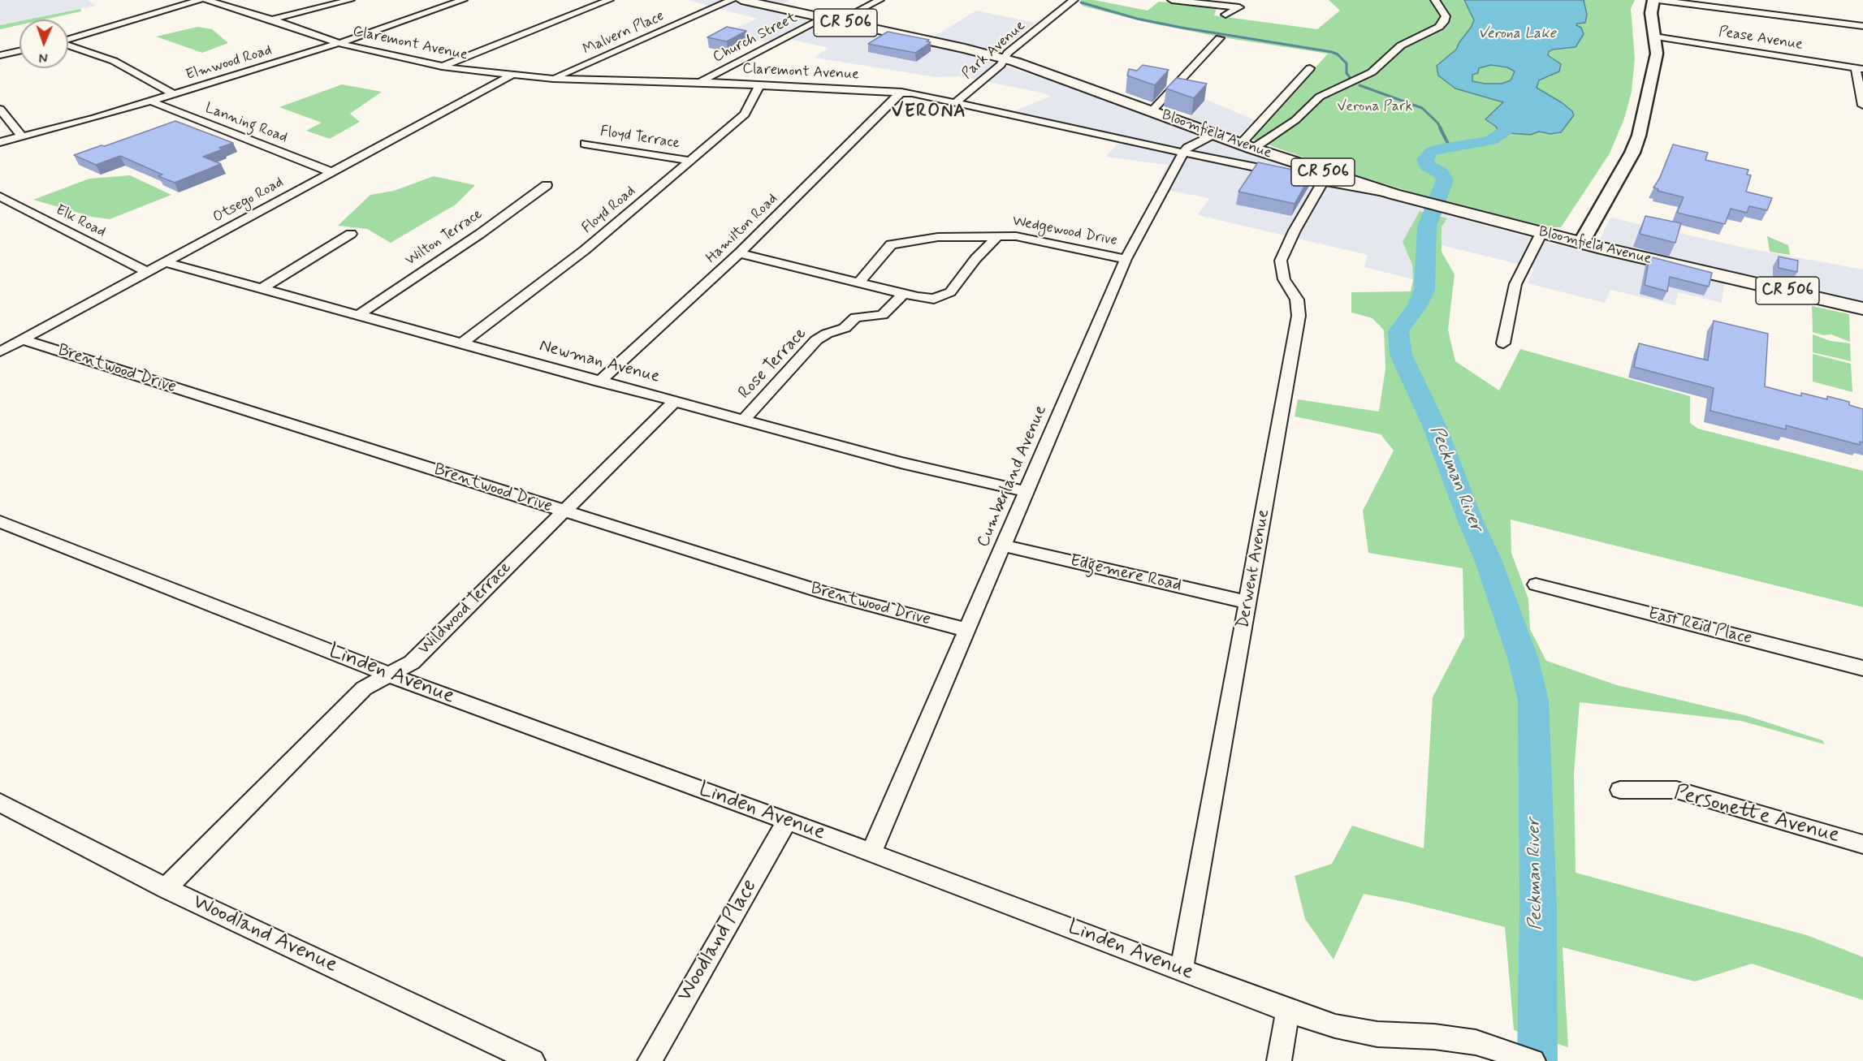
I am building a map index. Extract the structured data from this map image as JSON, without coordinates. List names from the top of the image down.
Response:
{
  "streets": {
    "main road": ["CR 506", "Bloomfield Avenue"],
    "street": [
      "Malvern Place",
      "Church Street",
      "Pease Avenue",
      "Claremont Avenue",
      "Park Avenue",
      "Elmwood Road",
      "Lanning Road",
      "Floyd Terrace",
      "Otsego Road",
      "Floyd Road",
      "Elk Road",
      "Hamilton Road",
      "Wedgewood Drive",
      "Wilton Terrace",
      "Newman Avenue",
      "Rose Terrace",
      "Brentwood Drive",
      "Cumberland Avenue",
      "Derwent Avenue",
      "Edgemere Road",
      "Wildwood Terrace",
      "East Reid Place",
      "Linden Avenue",
      "Personette Avenue",
      "Woodland Avenue",
      "Woodland Place"
    ]
  },
  "crossings": [
    ["Malvern Place", "Claremont Avenue"],
    ["Church Street", "Claremont Avenue"],
    ["Church Street", "Bloomfield Avenue"],
    ["Claremont Avenue", "Park Avenue"],
    ["Claremont Avenue", "Elmwood Road"],
    ["Claremont Avenue", "Bloomfield Avenue"],
    ["Claremont Avenue", "Otsego Road"],
    ["Claremont Avenue", "Floyd Road"],
    ["Claremont Avenue", "Hamilton Road"],
    ["Claremont Avenue", "Cumberland Avenue"],
    ["Claremont Avenue", "Derwent Avenue"],
    ["Park Avenue", "Bloomfield Avenue"],
    ["Elmwood Road", "Lanning Road"],
    ["Lanning Road", "Otsego Road"],
    ["Bloomfield Avenue", "Cumberland Avenue"],
    ["Floyd Terrace", "Floyd Road"],
    ["Otsego Road", "Elk Road"],
    ["Otsego Road", "Newman Avenue"],
    ["Otsego Road", "Brentwood Drive"],
    ["Floyd Road", "Newman Avenue"],
    ["Hamilton Road", "Wedgewood Drive"],
    ["Hamilton Road", "Newman Avenue"],
    ["Wedgewood Drive", "Rose Terrace"],
    ["Wedgewood Drive", "Cumberland Avenue"],
    ["Wilton Terrace", "Newman Avenue"],
    ["Newman Avenue", "Rose Terrace"],
    ["Newman Avenue", "Cumberland Avenue"],
    ["Newman Avenue", "Wildwood Terrace"],
    ["Brentwood Drive", "Cumberland Avenue"],
    ["Brentwood Drive", "Wildwood Terrace"],
    ["Cumberland Avenue", "Edgemere Road"],
    ["Cumberland Avenue", "Linden Avenue"],
    ["Derwent Avenue", "Edgemere Road"],
    ["Derwent Avenue", "Linden Avenue"],
    ["Wildwood Terrace", "Linden Avenue"],
    ["Wildwood Terrace", "Woodland Avenue"],
    ["Linden Avenue", "Woodland Place"]
  ],
  "districts": ["VERONA"],
  "water": ["Verona Lake", "Peckman River"],
  "parks": ["Verona Park"],
  "north": "bottom"
}
